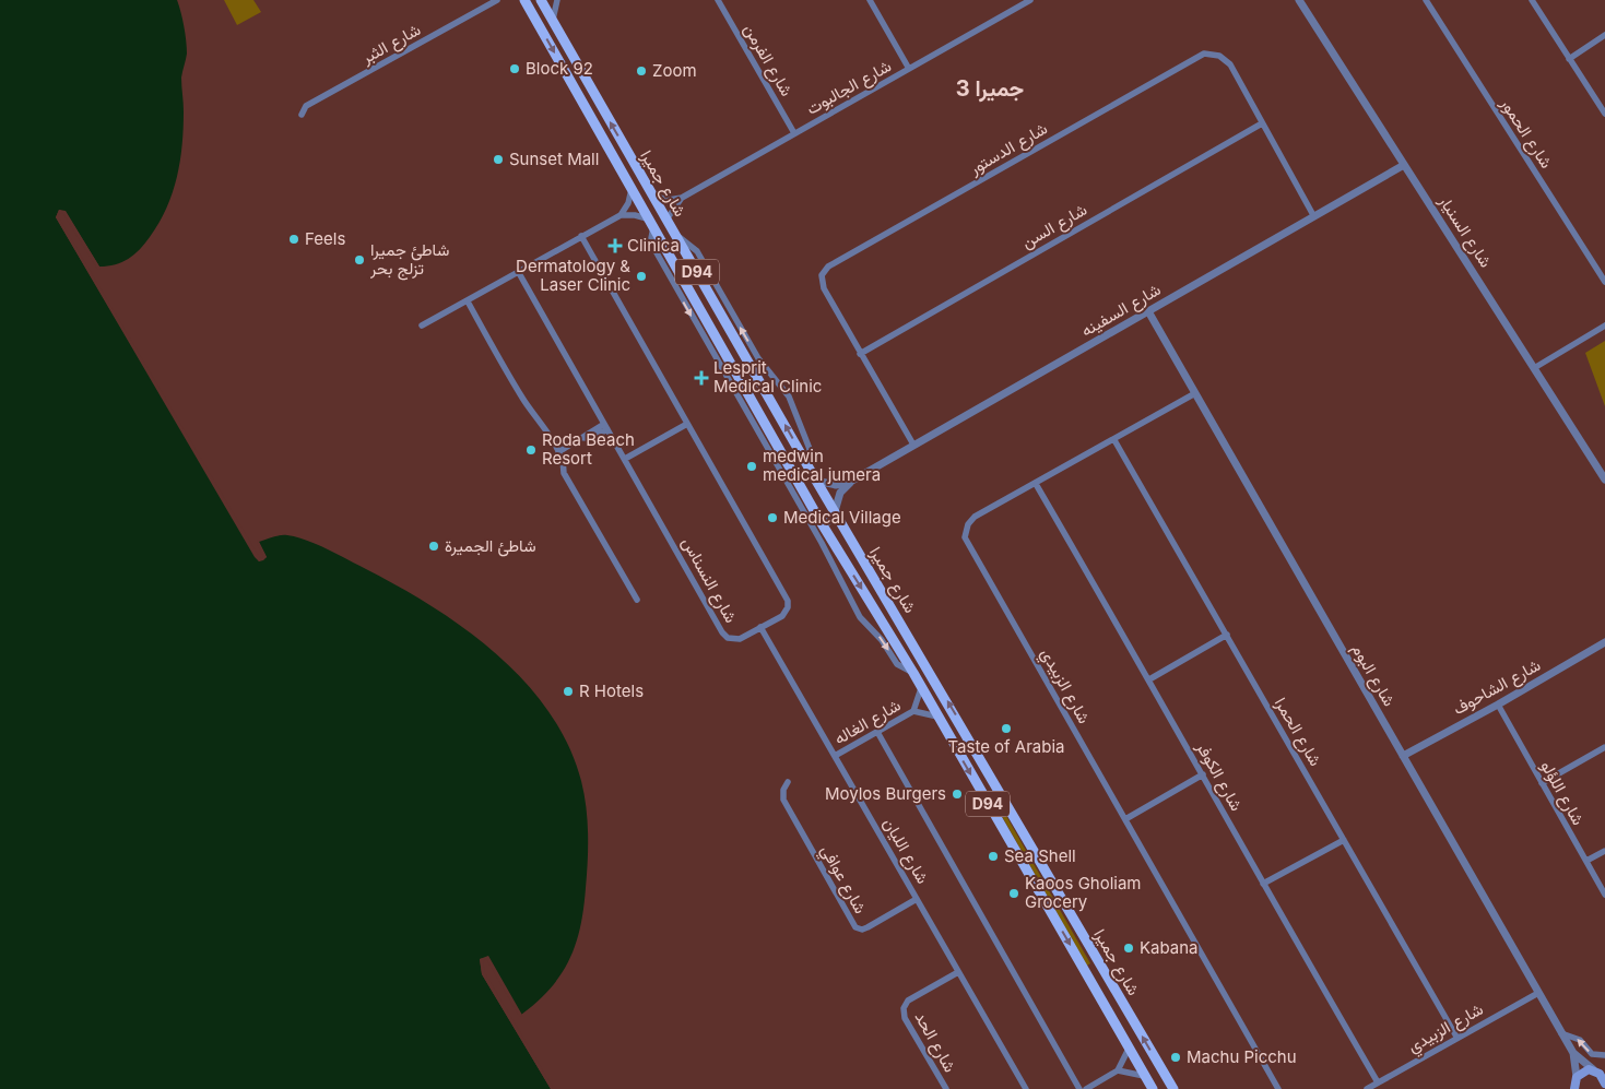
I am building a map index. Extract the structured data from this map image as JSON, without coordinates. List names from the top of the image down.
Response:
{
  "streets": {
    "main road": ["شارع جميرا", "D94"],
    "street": [
      "شارع الثبر",
      "شارع الفرمن",
      "شارع الجالبوت",
      "شارع الحمور",
      "شارع الدستور",
      "شارع السن",
      "شارع السنيار",
      "شارع السفينه",
      "شارع النسناس",
      "شارع البوم",
      "شارع الزبيدي",
      "شارع الشاحوف",
      "شارع الغاله",
      "شارع الحمرا",
      "شارع الكوفر",
      "شارع اللؤلو",
      "شارع الليان",
      "شارع عوافي",
      "شارع الحد"
    ]
  },
  "crossings": [
    ["شارع الفرمن", "شارع الجالبوت"],
    ["شارع الجالبوت", "شارع جميرا"],
    ["شارع الدستور", "شارع السن"],
    ["شارع الدستور", "شارع السفينه"],
    ["شارع جميرا", "شارع السفينه"],
    ["شارع جميرا", "شارع الغاله"],
    ["شارع السنيار", "شارع السفينه"],
    ["شارع السفينه", "شارع البوم"],
    ["شارع النسناس", "شارع الليان"],
    ["شارع البوم", "شارع الزبيدي"],
    ["شارع البوم", "شارع الشاحوف"],
    ["شارع الزبيدي", "شارع الحمرا"],
    ["شارع الزبيدي", "شارع الكوفر"],
    ["شارع الشاحوف", "شارع اللؤلو"],
    ["شارع الغاله", "شارع الليان"],
    ["شارع الليان", "شارع عوافي"],
    ["شارع الليان", "شارع الحد"]
  ],
  "districts": ["جميرا 3"],
  "places": {
    "other": [
      "Block 92",
      "Zoom",
      "Sunset Mall",
      "Feels",
      "شاطئ جميرا تزلج بحر",
      "Dermatology & Laser Clinic",
      "Roda Beach Resort",
      "medwin medical jumera",
      "Medical Village",
      "شاطئ الجميرة",
      "R Hotels",
      "Taste of Arabia",
      "Moylos Burgers",
      "Sea Shell",
      "Kaoos Gholiam Grocery",
      "Kabana",
      "Machu Picchu"
    ],
    "health": ["Clinica", "Lesprit Medical Clinic"]
  }
}
